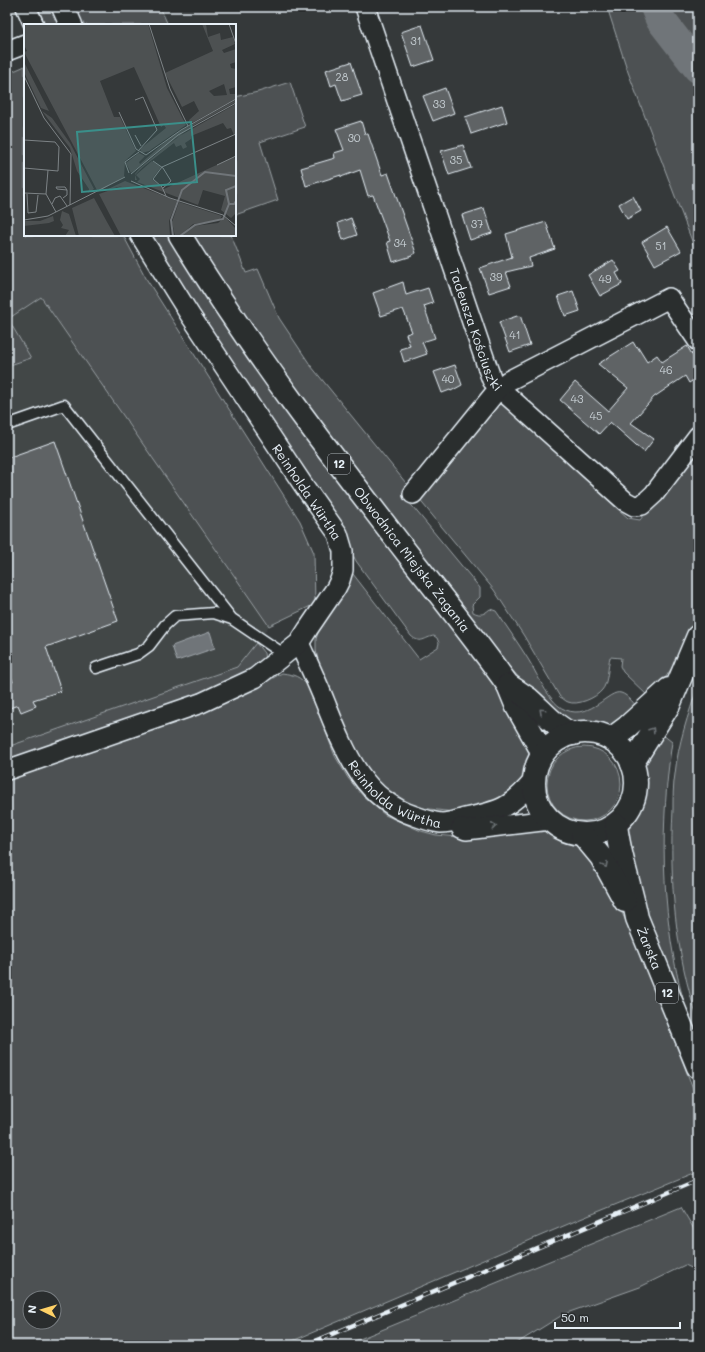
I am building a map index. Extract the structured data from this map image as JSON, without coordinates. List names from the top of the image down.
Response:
{
  "streets": {
    "main road": ["12", "Obwodnica Miejska Żagania", "Żarska"],
    "street": ["Tadeusza Kościuszki", "Reinholda Würtha"]
  },
  "crossings": [
    ["Reinholda Würtha", "Obwodnica Miejska Żagania"],
    ["Reinholda Würtha", "Żarska"],
    ["Obwodnica Miejska Żagania", "Żarska"]
  ],
  "house_numbers": [
    "31",
    "28",
    "33",
    "30",
    "35",
    "37",
    "34",
    "51",
    "39",
    "49",
    "41",
    "46",
    "40",
    "43",
    "45"
  ],
  "scale_bar": "50 m",
  "north": "left"
}
